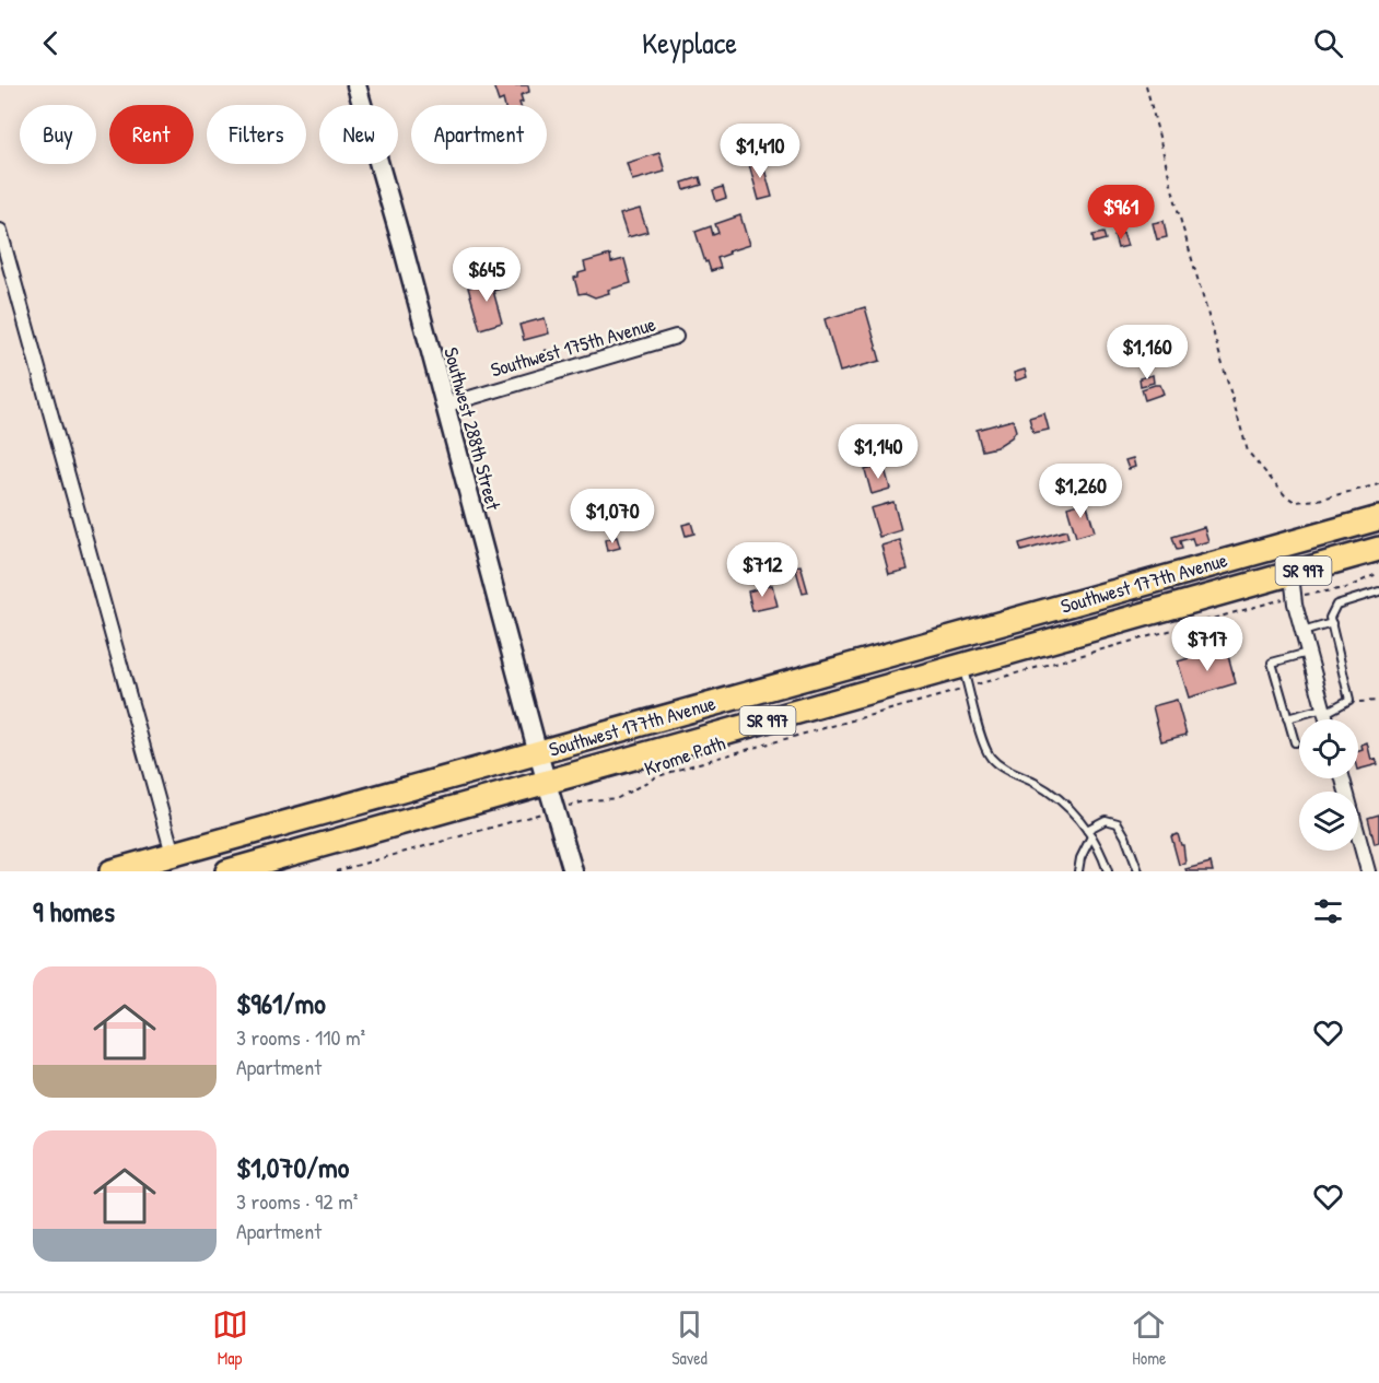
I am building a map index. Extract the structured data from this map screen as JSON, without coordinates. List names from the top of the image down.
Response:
{
  "streets": {
    "highway": ["SR 997", "Southwest 177th Avenue"],
    "street": ["Southwest 175th Avenue", "Southwest 288th Street"],
    "path": ["Krome Path"]
  },
  "crossings": [
    ["Southwest 175th Avenue", "Southwest 288th Street"],
    ["Southwest 288th Street", "Southwest 177th Avenue"]
  ],
  "page": {
    "header": "Keyplace",
    "chip": [
      "Buy",
      "Rent",
      "Filters",
      "New",
      "Apartment"
    ],
    "price": [
      "$1,410",
      "$961",
      "$645",
      "$1,160",
      "$1,140",
      "$1,260",
      "$1,070",
      "$712",
      "$717"
    ],
    "heading": "9 homes",
    "list": [
      {
        "name": "$961/mo",
        "note": "3 rooms · 110 m² · Apartment"
      },
      {
        "name": "$1,070/mo",
        "note": "3 rooms · 92 m² · Apartment"
      }
    ],
    "tabs": ["Map", "Saved", "Home"]
  }
}
